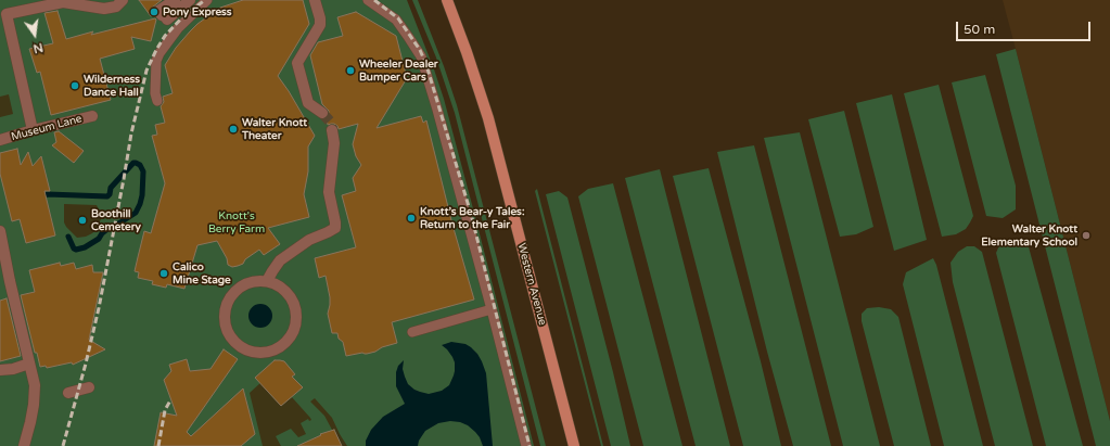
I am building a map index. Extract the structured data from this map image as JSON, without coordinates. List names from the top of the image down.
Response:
{
  "streets": {
    "main road": ["Western Avenue"],
    "street": ["Museum Lane"]
  },
  "parks": ["Knott's Berry Farm"],
  "places": [
    "Pony Express",
    "Wheeler Dealer Bumper Cars",
    "Wilderness Dance Hall",
    "Walter Knott Theater",
    "Knott’s Bear-y Tales: Return to the Fair",
    "Boothill Cemetery",
    "Walter Knott Elementary School",
    "Calico Mine Stage"
  ],
  "scale_bar": "50 m",
  "north": "bottom"
}
